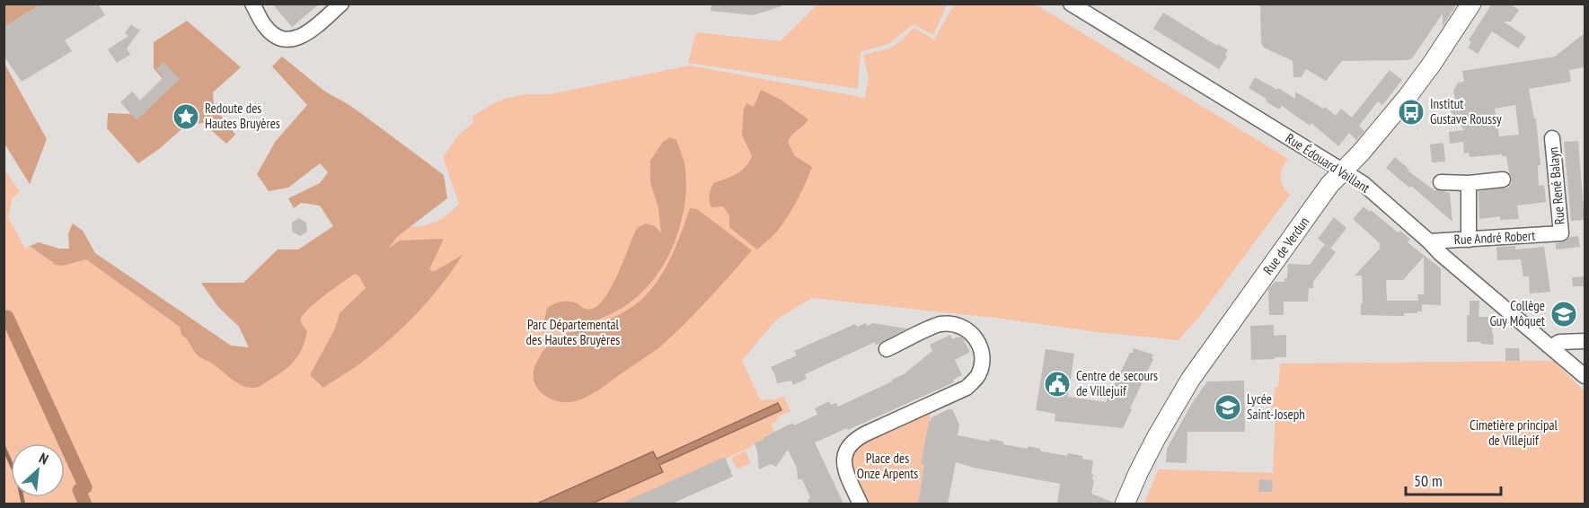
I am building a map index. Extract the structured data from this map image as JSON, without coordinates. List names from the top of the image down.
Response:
{
  "streets": {
    "street": [
      "Rue Édouard Vaillant",
      "Rue René Balayn",
      "Rue André Robert",
      "Rue de Verdun"
    ]
  },
  "crossings": [
    ["Rue Édouard Vaillant", "Rue André Robert"],
    ["Rue Édouard Vaillant", "Rue de Verdun"],
    ["Rue René Balayn", "Rue André Robert"]
  ],
  "parks": ["Parc Départemental des Hautes Bruyères", "Cimetière principal de Villejuif", "Place des Onze Arpents"],
  "places": {
    "bus stop": ["Institut Gustave Roussy"],
    "place": ["Redoute des Hautes Bruyères"],
    "school or university": ["Collège Guy Môquet", "Lycée Saint-Joseph"],
    "public building": ["Centre de secours de Villejuif"]
  },
  "scale_bar": "50 m",
  "north": "top right"
}
